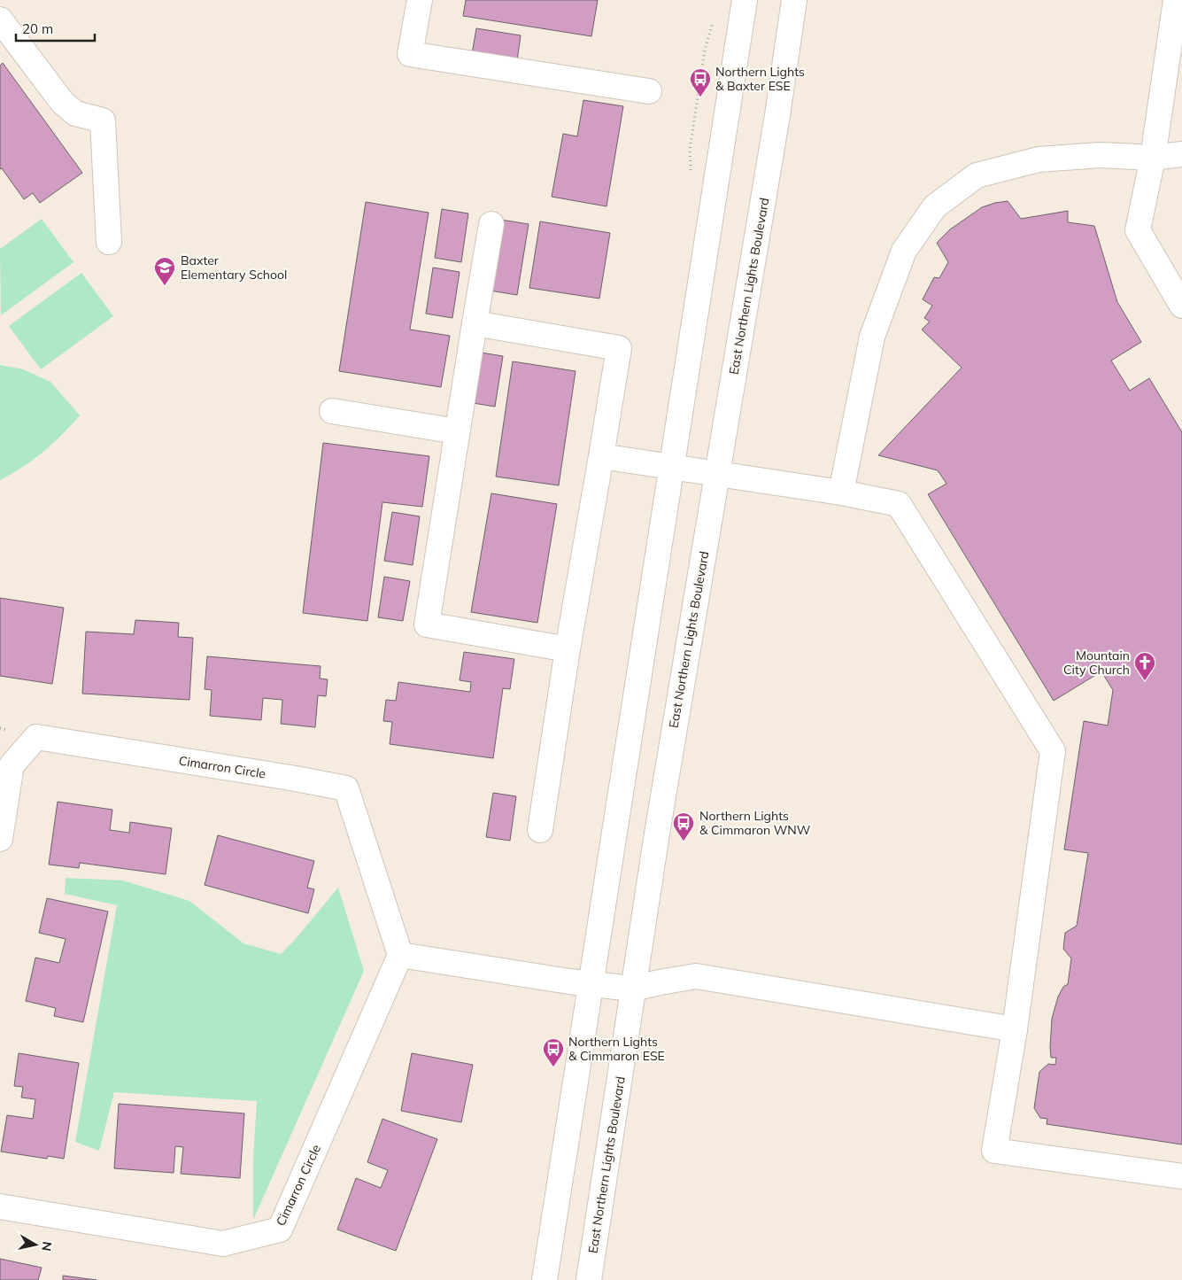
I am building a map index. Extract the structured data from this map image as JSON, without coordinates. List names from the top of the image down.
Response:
{
  "streets": {
    "main road": ["East Northern Lights Boulevard", "Cimarron Circle"]
  },
  "places": {
    "bus stop": ["Northern Lights & Baxter ESE", "Northern Lights & Cimmaron WNW", "Northern Lights & Cimmaron ESE"],
    "school or university": ["Baxter Elementary School"],
    "church": ["Mountain City Church"]
  },
  "scale_bar": "20 m",
  "north": "right"
}
